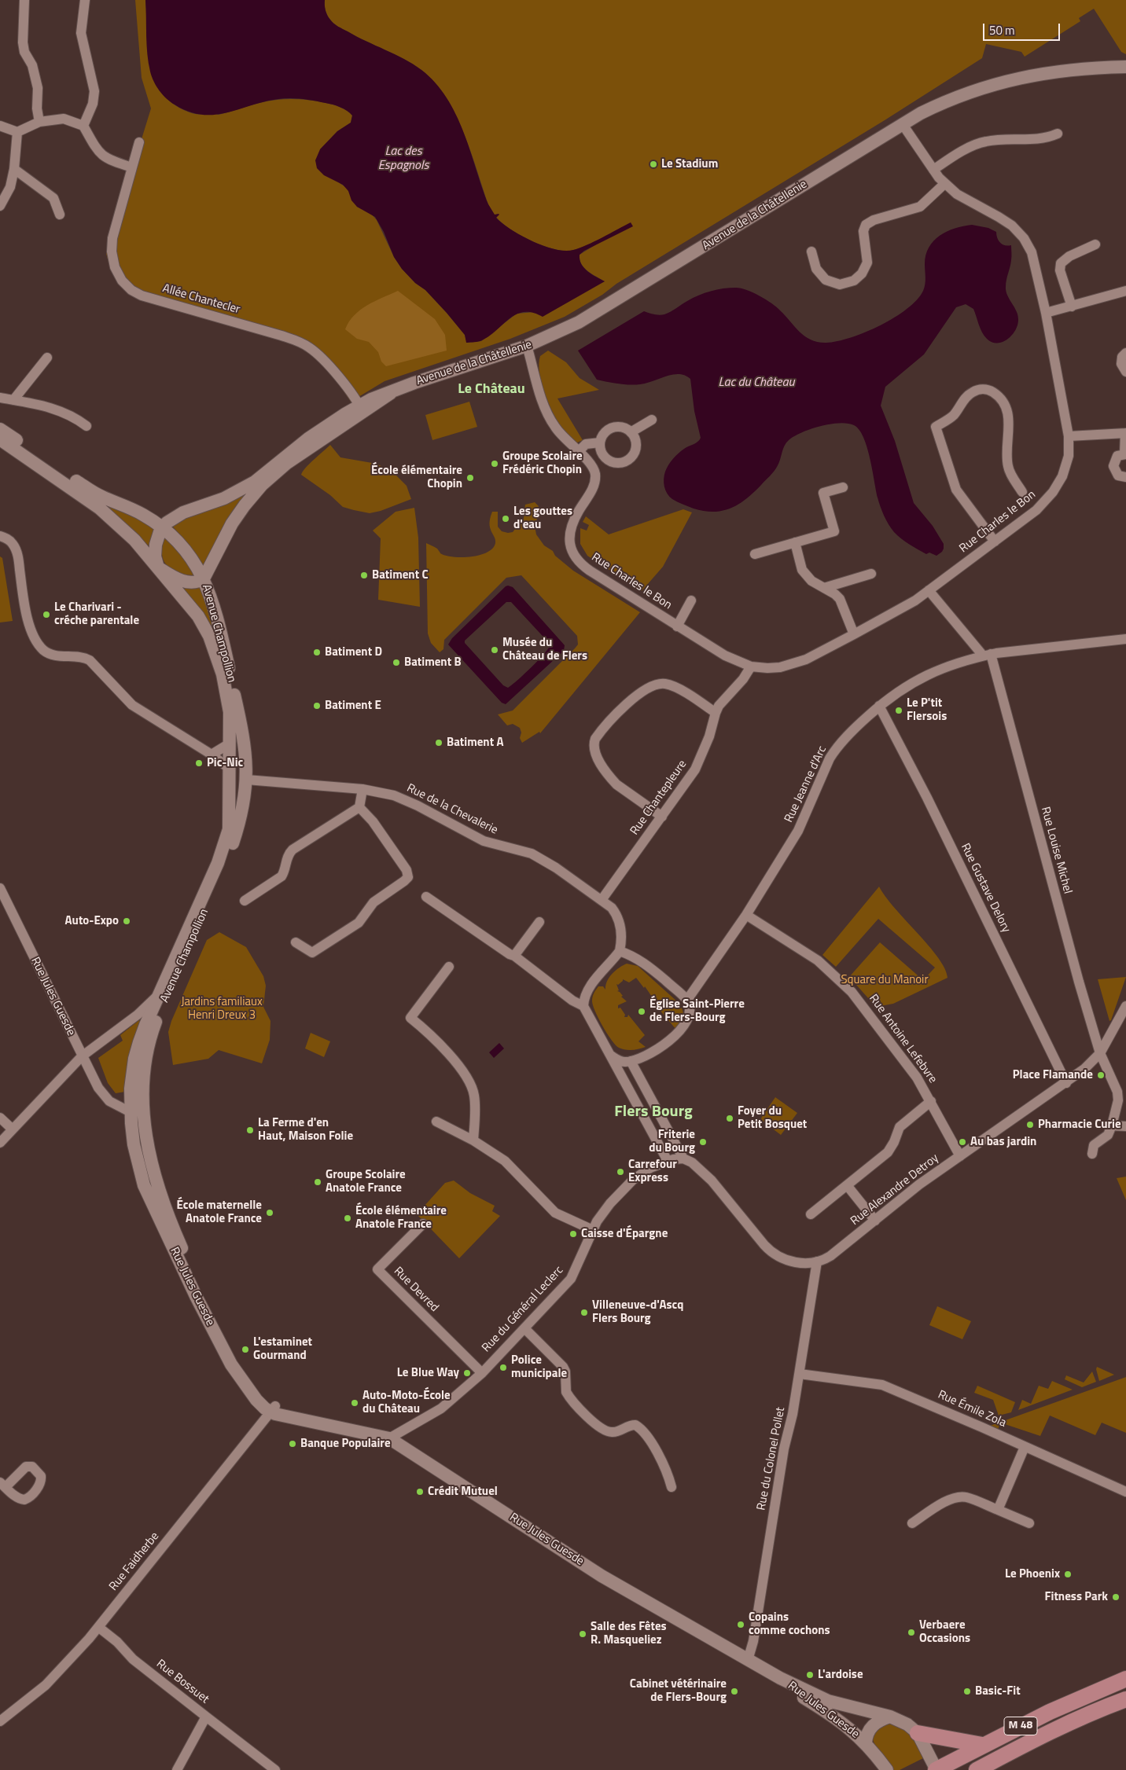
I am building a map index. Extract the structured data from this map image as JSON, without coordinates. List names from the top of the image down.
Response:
{
  "streets": {
    "main road": ["M 48"],
    "street": [
      "Avenue de la Châtellenie",
      "Allée Chantecler",
      "Rue Charles le Bon",
      "Avenue Champollion",
      "Rue Jeanne d'Arc",
      "Rue Chantepleure",
      "Rue de la Chevalerie",
      "Rue Louise Michel",
      "Rue Gustave Delory",
      "Rue Jules Guesde",
      "Rue Antoine Lefebvre",
      "Rue Alexandre Detroy",
      "Rue Devred",
      "Rue du Général Leclerc",
      "Rue Émile Zola",
      "Rue du Colonel Pollet",
      "Rue Faidherbe",
      "Rue Bossuet"
    ]
  },
  "crossings": [
    ["Avenue de la Châtellenie", "Allée Chantecler"],
    ["Avenue de la Châtellenie", "Rue Charles le Bon"],
    ["Avenue de la Châtellenie", "Avenue Champollion"],
    ["Rue Charles le Bon", "Rue Chantepleure"],
    ["Rue Charles le Bon", "Rue Louise Michel"],
    ["Avenue Champollion", "Rue de la Chevalerie"],
    ["Avenue Champollion", "Rue Jules Guesde"],
    ["Rue Jeanne d'Arc", "Rue de la Chevalerie"],
    ["Rue Jeanne d'Arc", "Rue Louise Michel"],
    ["Rue Jeanne d'Arc", "Rue Gustave Delory"],
    ["Rue Jeanne d'Arc", "Rue Antoine Lefebvre"],
    ["Rue Chantepleure", "Rue de la Chevalerie"],
    ["Rue Louise Michel", "Rue Alexandre Detroy"],
    ["Rue Gustave Delory", "Rue Alexandre Detroy"],
    ["Rue Jules Guesde", "Rue du Général Leclerc"],
    ["Rue Jules Guesde", "Rue du Colonel Pollet"],
    ["Rue Jules Guesde", "Rue Faidherbe"],
    ["Rue Antoine Lefebvre", "Rue Alexandre Detroy"],
    ["Rue Alexandre Detroy", "Rue du Colonel Pollet"],
    ["Rue Devred", "Rue du Général Leclerc"],
    ["Rue Émile Zola", "Rue du Colonel Pollet"],
    ["Rue Faidherbe", "Rue Bossuet"]
  ],
  "districts": ["Le Château", "Flers Bourg"],
  "water": ["Lac des Espagnols", "Lac du Château"],
  "parks": ["Square du Manoir", "Jardins familiaux Henri Dreux 3"],
  "places": [
    "Le Stadium",
    "Groupe Scolaire Frédéric Chopin",
    "École élémentaire Chopin",
    "Les gouttes d'eau",
    "Batiment C",
    "Le Charivari - créche parentale",
    "Musée du Château de Flers",
    "Batiment D",
    "Batiment B",
    "Batiment E",
    "Le P'tit Flersois",
    "Batiment A",
    "Pic-Nic",
    "Auto-Expo",
    "Église Saint-Pierre de Flers-Bourg",
    "Place Flamande",
    "Foyer du Petit Bosquet",
    "Pharmacie Curie",
    "La Ferme d'en Haut, Maison Folie",
    "Friterie du Bourg",
    "Au bas jardin",
    "Carrefour Express",
    "Groupe Scolaire Anatole France",
    "École maternelle Anatole France",
    "École élémentaire Anatole France",
    "Caisse d'Épargne",
    "Villeneuve-d'Ascq Flers Bourg",
    "L'estaminet Gourmand",
    "Police municipale",
    "Le Blue Way",
    "Auto-Moto-École du Château",
    "Banque Populaire",
    "Crédit Mutuel",
    "Le Phoenix",
    "Fitness Park",
    "Copains comme cochons",
    "Verbaere Occasions",
    "Salle des Fêtes R. Masqueliez",
    "L'ardoise",
    "Cabinet vétérinaire de Flers-Bourg",
    "Basic-Fit"
  ],
  "scale_bar": "50 m"
}
